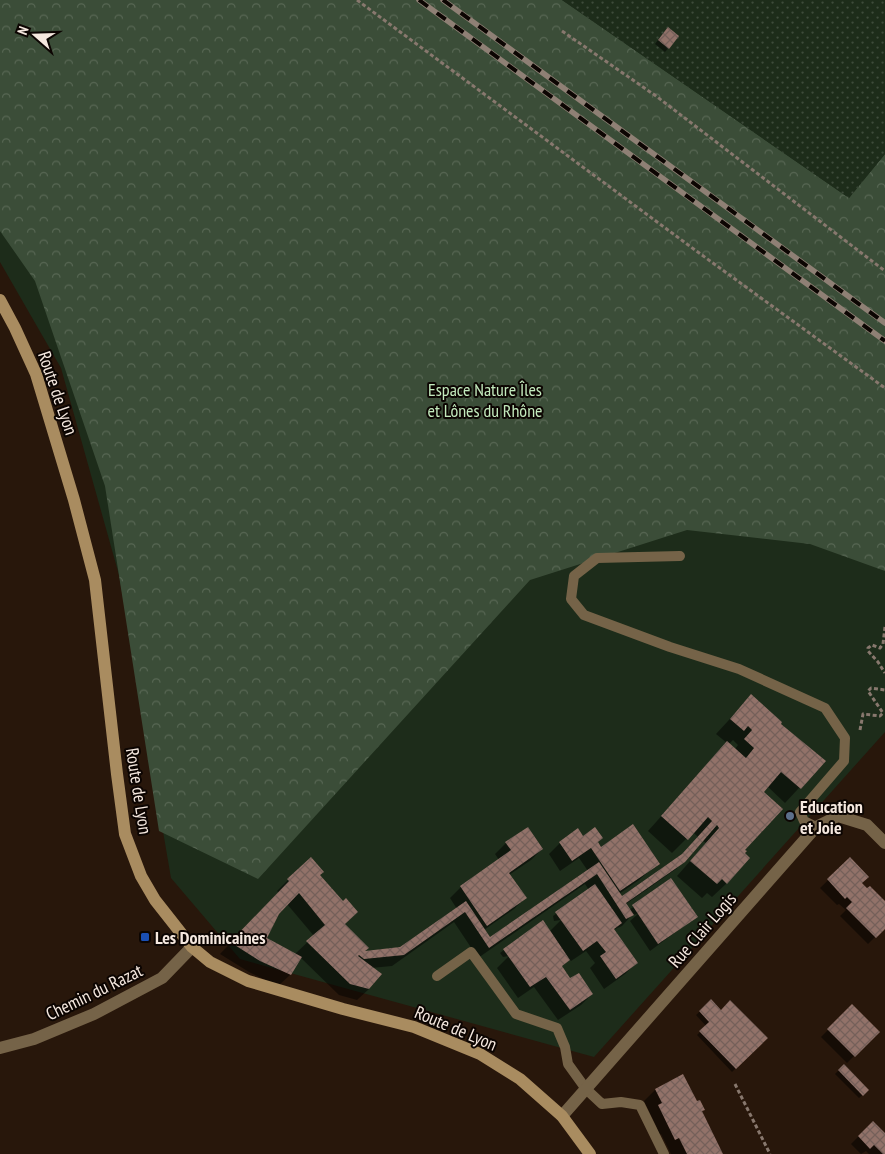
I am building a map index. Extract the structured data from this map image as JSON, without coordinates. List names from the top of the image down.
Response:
{
  "streets": {
    "main road": ["Route de Lyon"],
    "street": ["Rue Clair Logis", "Chemin du Razat"]
  },
  "crossings": [
    ["Route de Lyon", "Rue Clair Logis"],
    ["Route de Lyon", "Chemin du Razat"]
  ],
  "parks": ["Espace Nature Îles et Lônes du Rhône"],
  "places": {
    "other": ["Education et Joie"],
    "transit": ["Les Dominicaines"]
  },
  "north": "left"
}
